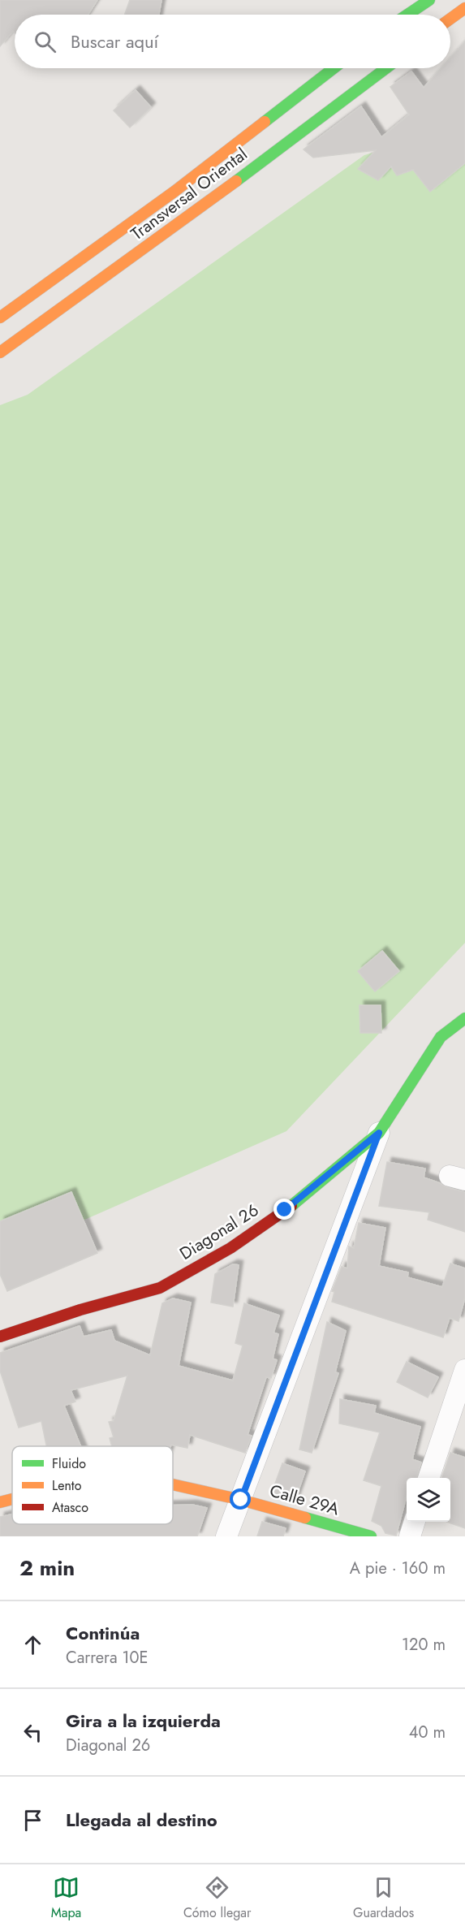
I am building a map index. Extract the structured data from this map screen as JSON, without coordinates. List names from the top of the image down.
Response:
{
  "streets": {
    "main road": ["Transversal Oriental", "Diagonal 26", "Calle 29A"]
  },
  "legend": ["Fluido", "Lento", "Atasco"],
  "page": {
    "search": "Buscar aquí",
    "heading": ["2 min", "A pie · 160 m"],
    "list": [
      ["Continúa", "Carrera 10E", "120 m"],
      ["Gira a la izquierda", "Diagonal 26", "40 m"],
      "Llegada al destino"
    ],
    "nav": ["Mapa", "Cómo llegar", "Guardados"]
  }
}
